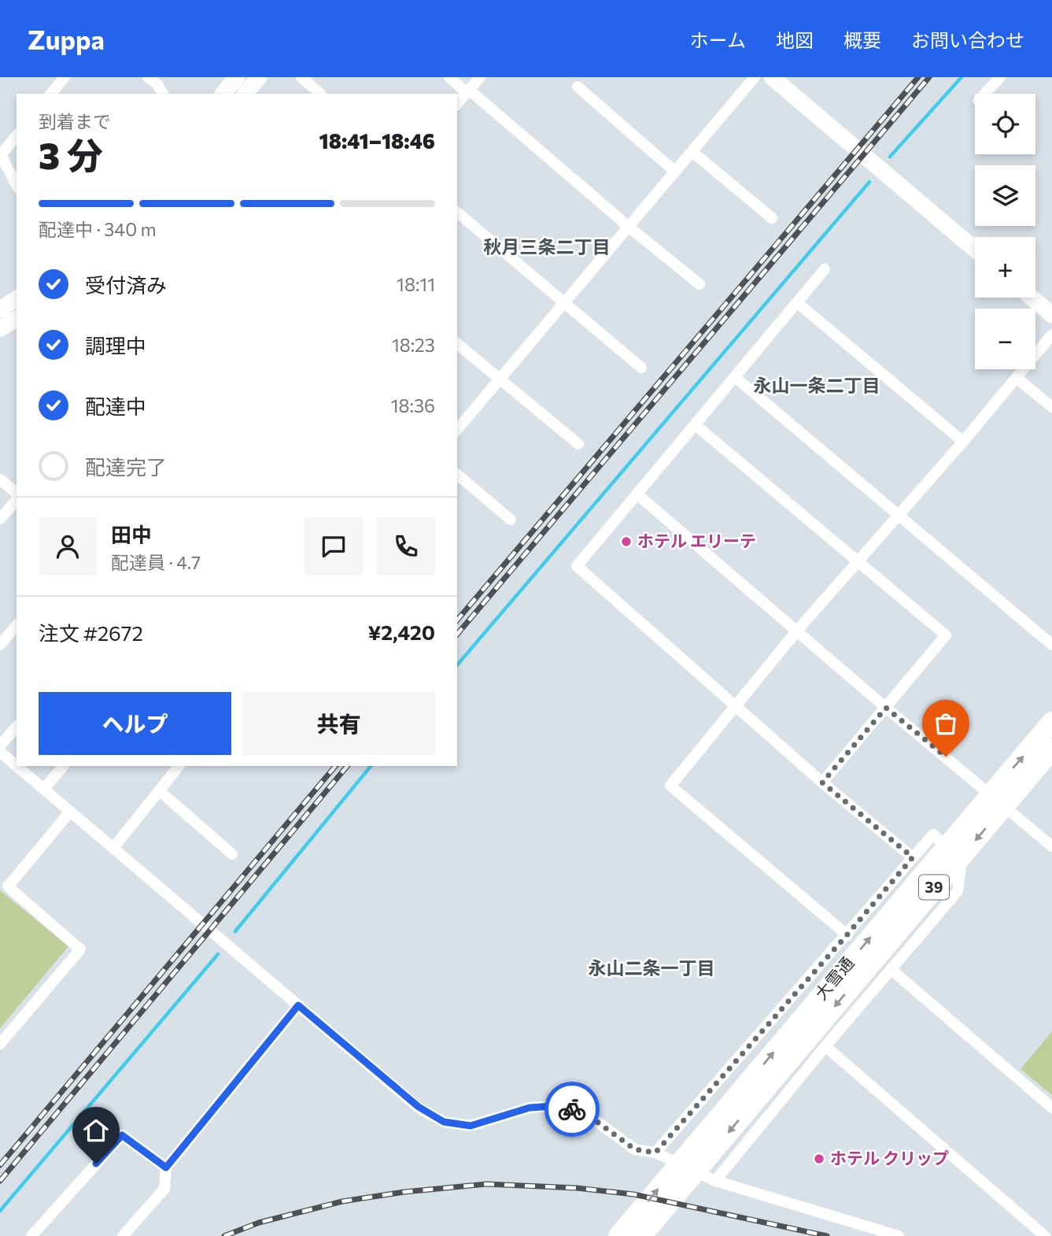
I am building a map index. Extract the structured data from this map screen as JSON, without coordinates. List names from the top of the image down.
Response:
{
  "streets": {
    "highway": ["39", "大雪通"]
  },
  "districts": ["秋月三条二丁目", "永山一条二丁目", "永山二条一丁目"],
  "places": ["ホテル エリーテ", "ホテル クリップ"],
  "page": {
    "header": "Zuppa",
    "nav": [
      "ホーム",
      "地図",
      "概要",
      "お問い合わせ"
    ],
    "map_buttons": ["+", "−"],
    "heading": ["3 分", "到着まで", "18:41–18:46"],
    "panel": [
      "田中",
      "配達員 · 4.7",
      "注文 #2672",
      "¥2,420"
    ],
    "bar": "配達中 · 340 m",
    "list": [
      ["受付済み", "18:11"],
      ["調理中", "18:23"],
      ["配達中", "18:36"],
      "配達完了"
    ],
    "buttons": ["ヘルプ", "共有"]
  }
}
